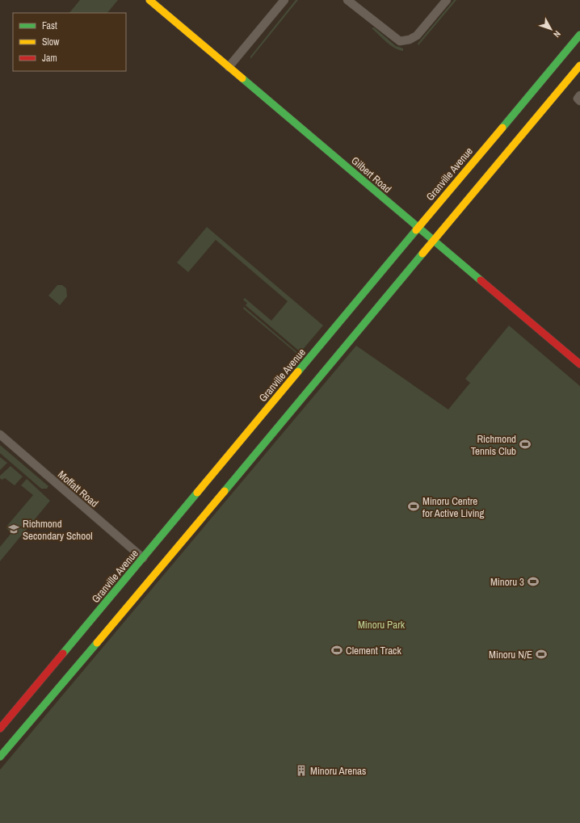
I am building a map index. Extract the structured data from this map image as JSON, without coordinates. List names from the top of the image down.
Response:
{
  "streets": {
    "main road": ["Granville Avenue", "Gilbert Road"],
    "street": ["Moffatt Road"]
  },
  "crossings": [
    ["Granville Avenue", "Gilbert Road"],
    ["Granville Avenue", "Moffatt Road"]
  ],
  "parks": ["Minoru Park"],
  "places": {
    "sports": [
      "Richmond Tennis Club",
      "Minoru Centre for Active Living",
      "Minoru 3",
      "Clement Track",
      "Minoru N/E"
    ],
    "school or university": ["Richmond Secondary School"],
    "building": ["Minoru Arenas"]
  },
  "legend": ["Fast", "Slow", "Jam"],
  "north": "bottom right"
}
